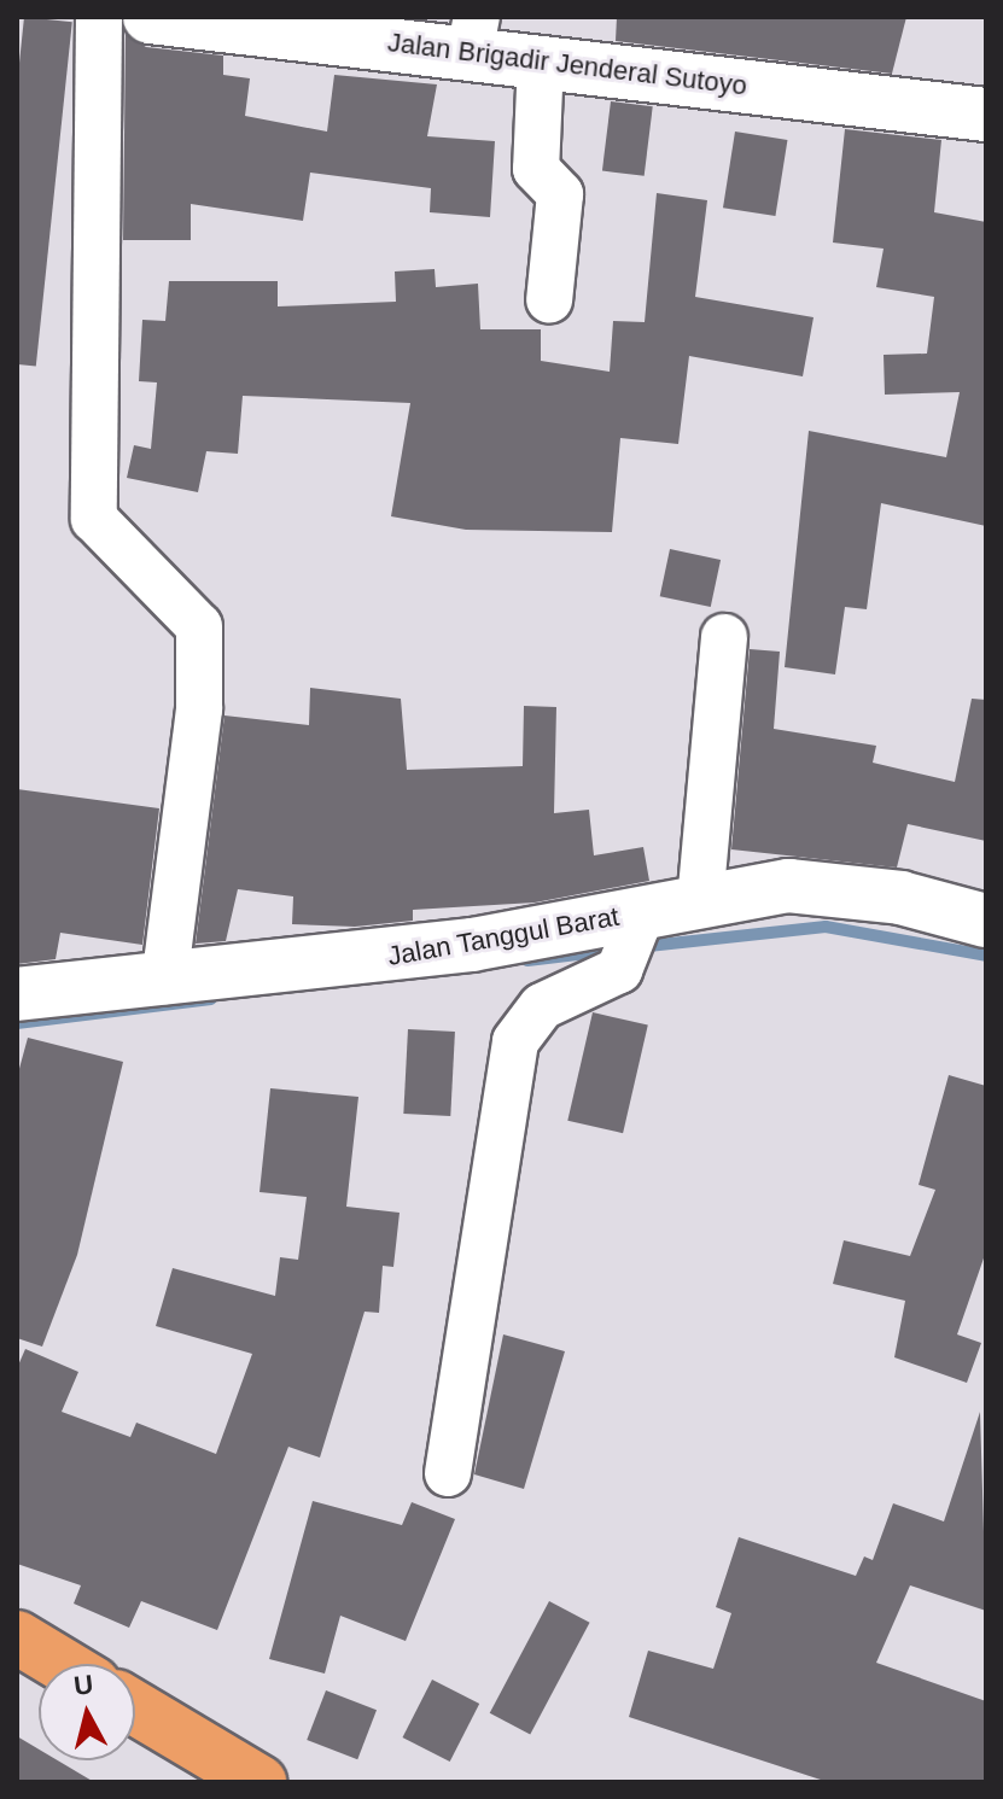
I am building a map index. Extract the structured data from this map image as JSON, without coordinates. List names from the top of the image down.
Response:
{
  "streets": {
    "street": ["Jalan Brigadir Jenderal Sutoyo", "Jalan Tanggul Barat"]
  },
  "north": "top"
}
